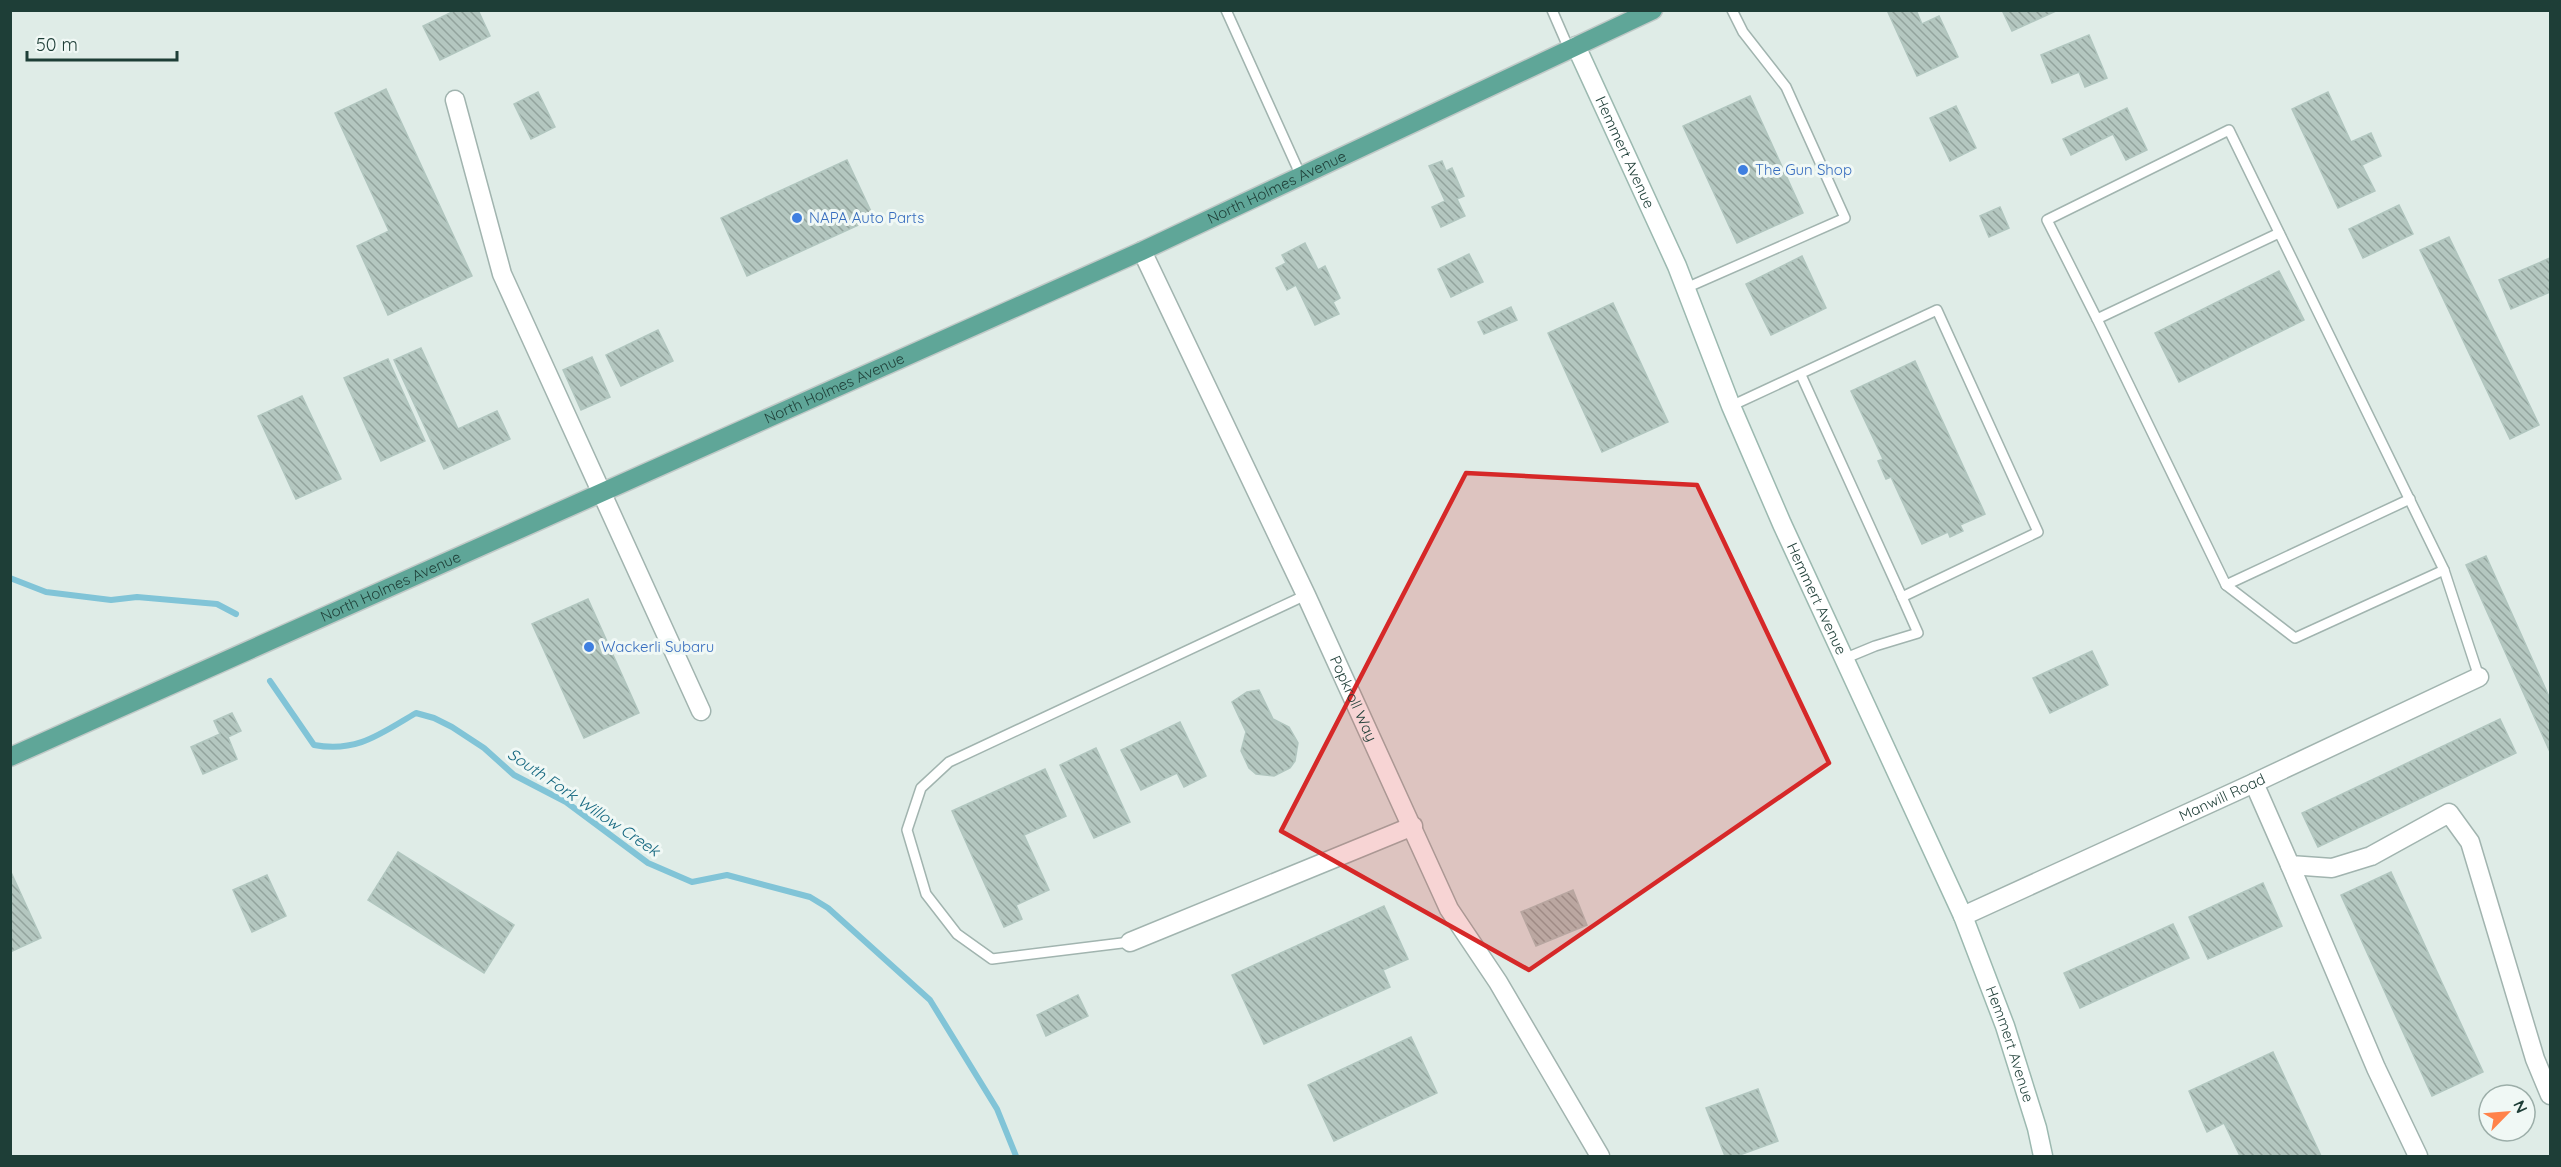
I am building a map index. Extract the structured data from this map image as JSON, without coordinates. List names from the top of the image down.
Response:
{
  "streets": {
    "main road": ["North Holmes Avenue"],
    "street": ["Hemmert Avenue", "Popkroll Way", "Manwill Road"]
  },
  "crossings": [
    ["Hemmert Avenue", "North Holmes Avenue"],
    ["Hemmert Avenue", "Manwill Road"],
    ["North Holmes Avenue", "Popkroll Way"]
  ],
  "water": ["South Fork Willow Creek"],
  "places": ["The Gun Shop", "NAPA Auto Parts", "Wackerli Subaru"],
  "scale_bar": "50 m",
  "north": "top right"
}
